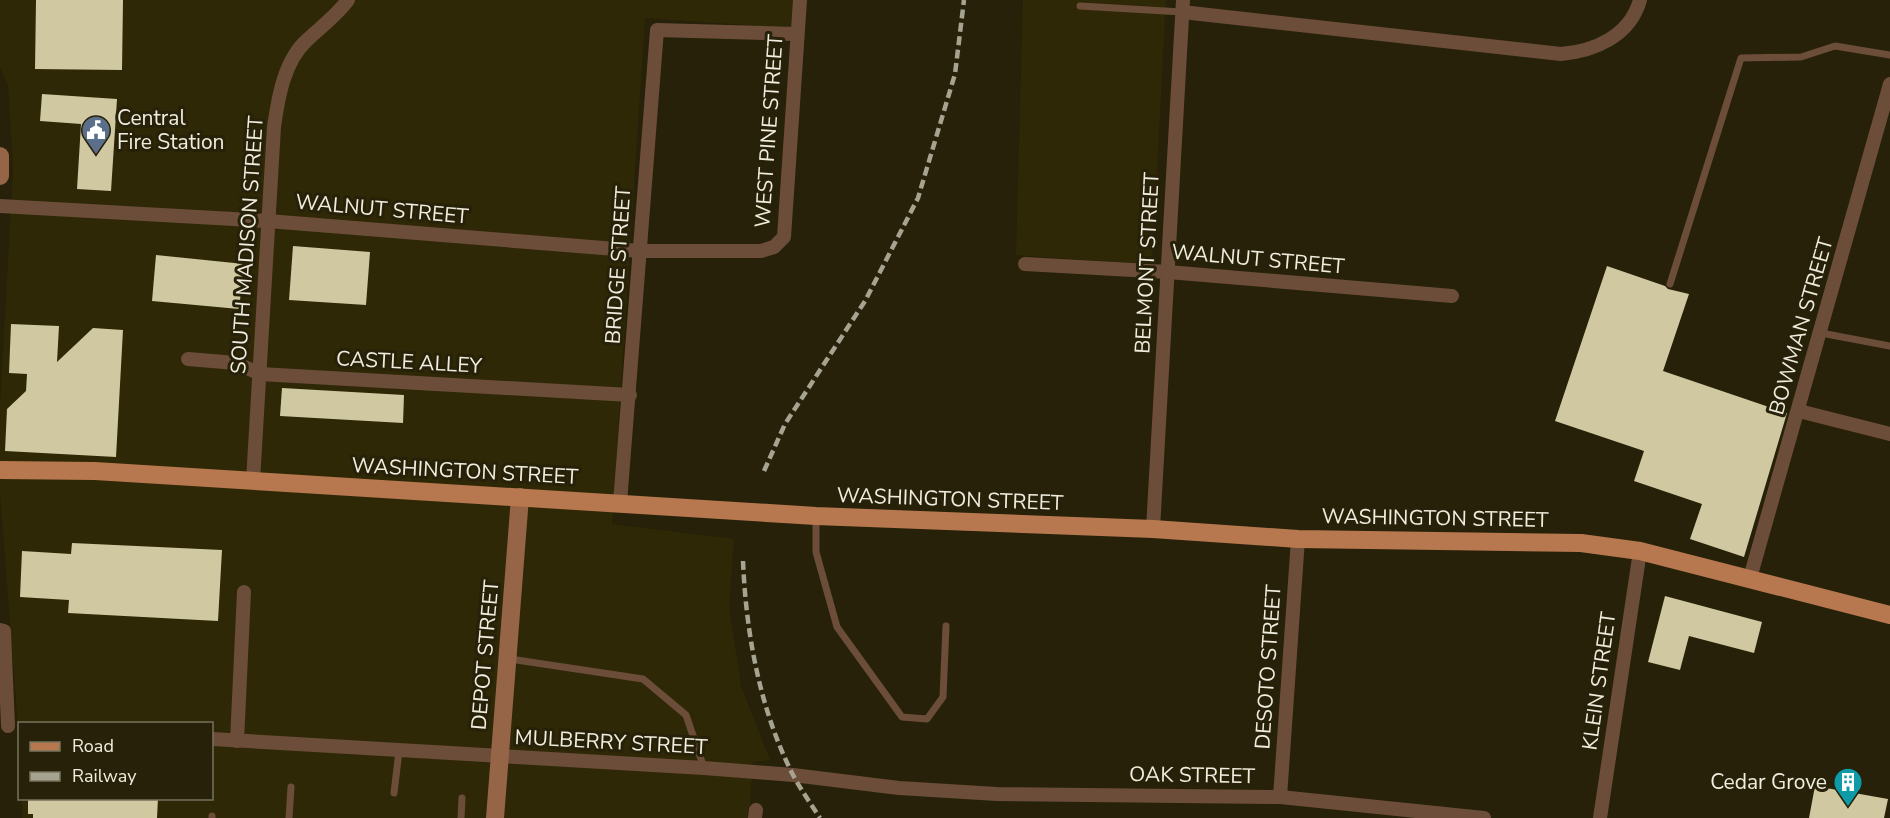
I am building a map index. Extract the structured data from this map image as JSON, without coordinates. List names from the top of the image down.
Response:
{
  "streets": {
    "main road": ["WASHINGTON STREET"],
    "street": [
      "WEST PINE STREET",
      "WALNUT STREET",
      "SOUTH MADISON STREET",
      "BELMONT STREET",
      "BRIDGE STREET",
      "BOWMAN STREET",
      "CASTLE ALLEY",
      "DEPOT STREET",
      "DESOTO STREET",
      "KLEIN STREET",
      "MULBERRY STREET",
      "OAK STREET"
    ]
  },
  "crossings": [
    ["WEST PINE STREET", "WALNUT STREET"],
    ["WEST PINE STREET", "BRIDGE STREET"],
    ["WALNUT STREET", "SOUTH MADISON STREET"],
    ["WALNUT STREET", "BELMONT STREET"],
    ["WALNUT STREET", "BRIDGE STREET"],
    ["SOUTH MADISON STREET", "CASTLE ALLEY"],
    ["SOUTH MADISON STREET", "WASHINGTON STREET"],
    ["BELMONT STREET", "WASHINGTON STREET"],
    ["BRIDGE STREET", "CASTLE ALLEY"],
    ["BRIDGE STREET", "WASHINGTON STREET"],
    ["BOWMAN STREET", "WASHINGTON STREET"],
    ["WASHINGTON STREET", "DEPOT STREET"],
    ["WASHINGTON STREET", "DESOTO STREET"],
    ["WASHINGTON STREET", "KLEIN STREET"],
    ["DEPOT STREET", "MULBERRY STREET"],
    ["DESOTO STREET", "OAK STREET"],
    ["MULBERRY STREET", "OAK STREET"]
  ],
  "places": {
    "public building": ["Central Fire Station"],
    "building": ["Cedar Grove"]
  },
  "legend": ["Road", "Railway"]
}
